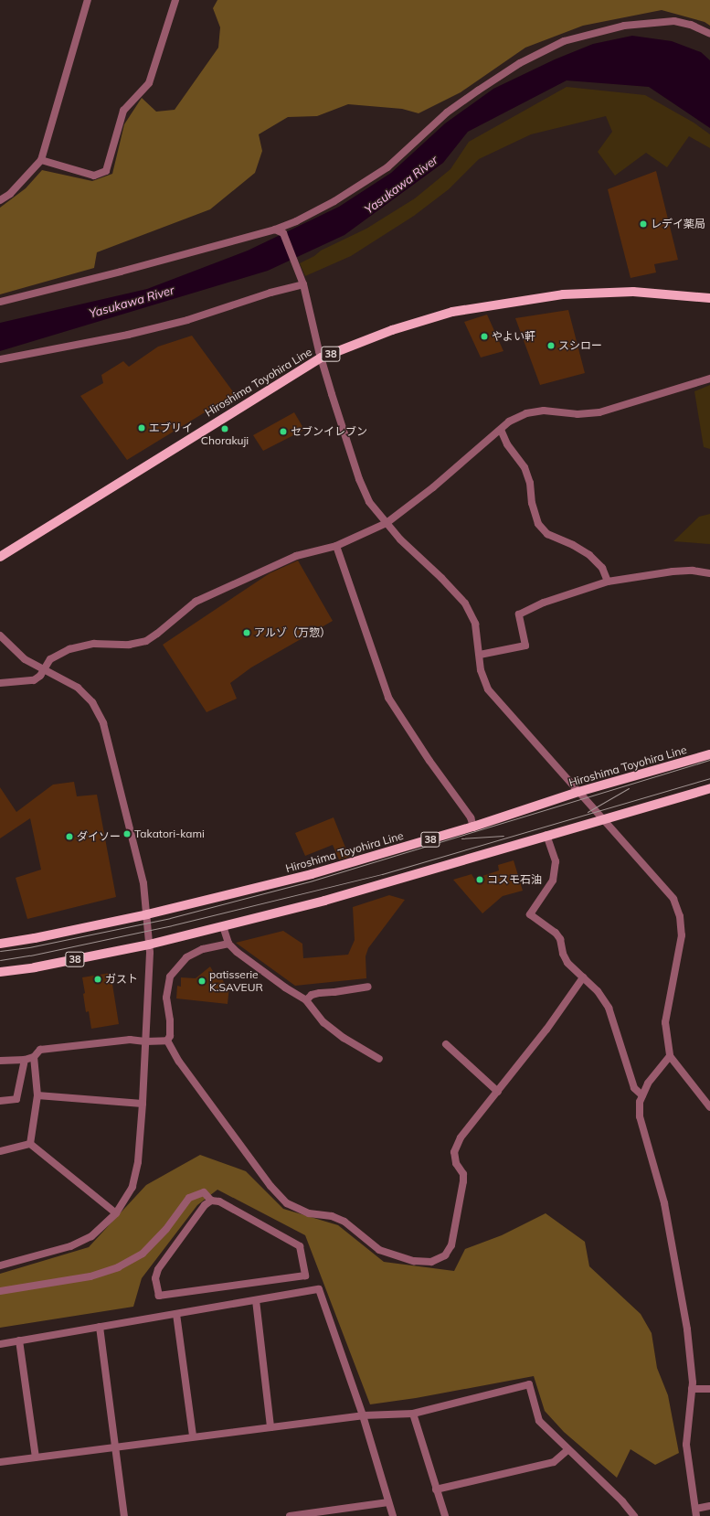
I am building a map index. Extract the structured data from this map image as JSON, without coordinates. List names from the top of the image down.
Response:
{
  "streets": {
    "main road": ["38", "Hiroshima Toyohira Line"]
  },
  "water": ["Yasukawa River"],
  "places": [
    "レデイ薬局",
    "やよい軒",
    "スシロー",
    "エブリイ",
    "Chorakuji",
    "セブンイレブン",
    "アルゾ（万惣）",
    "Takatori-kami",
    "ダイソー",
    "コスモ石油",
    "ガスト",
    "patisserie K.SAVEUR"
  ]
}
